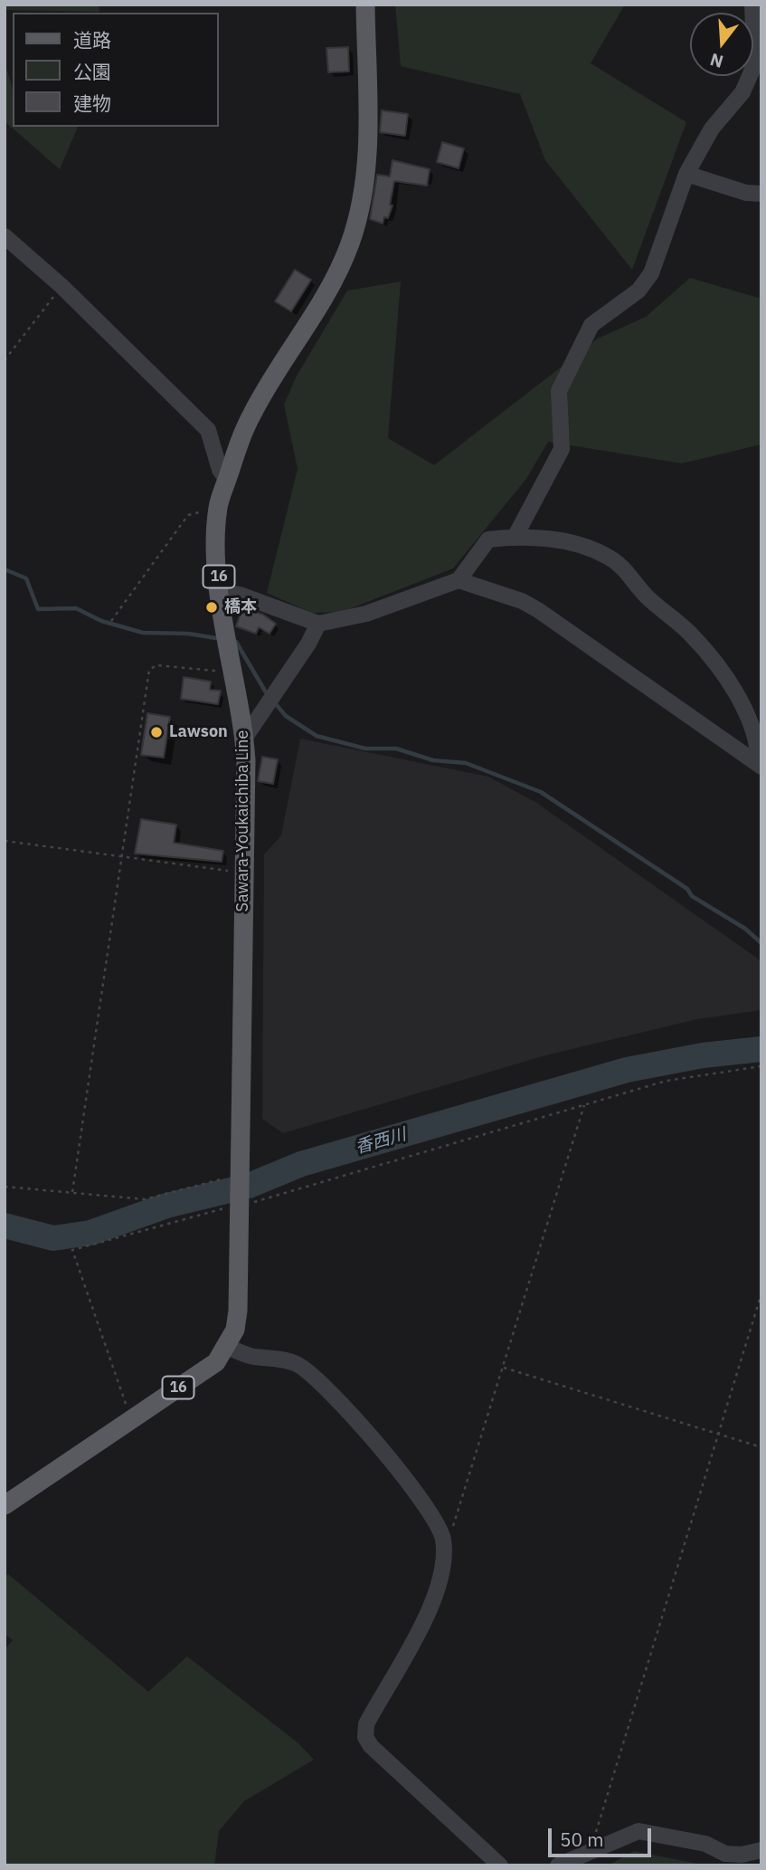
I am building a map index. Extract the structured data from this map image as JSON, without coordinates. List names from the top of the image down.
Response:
{
  "streets": {
    "main road": ["16", "Sawara-Youkaichiba Line"]
  },
  "crossings": [
    ["16", "Sawara-Youkaichiba Line"]
  ],
  "water": ["香西川"],
  "places": ["橋本", "Lawson"],
  "legend": ["道路", "公園", "建物"],
  "scale_bar": "50 m",
  "north": "bottom"
}
